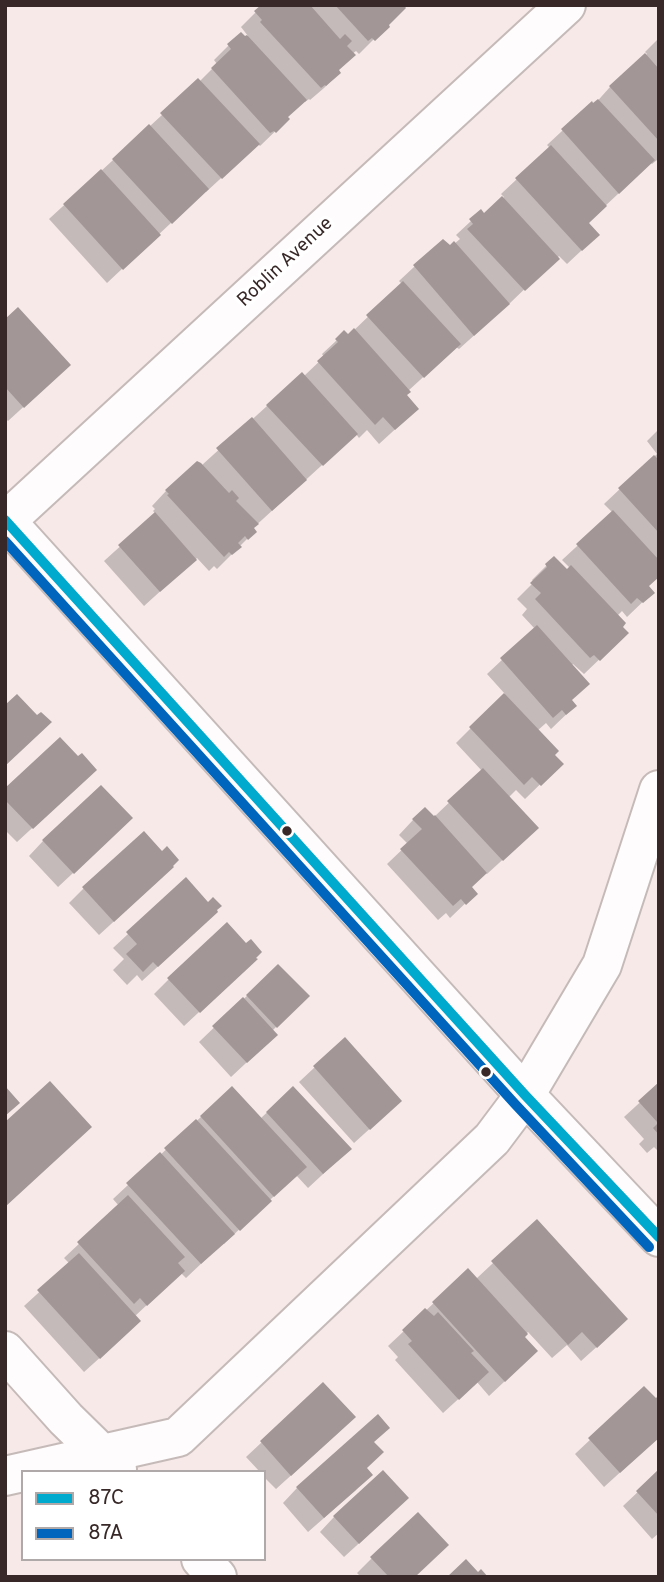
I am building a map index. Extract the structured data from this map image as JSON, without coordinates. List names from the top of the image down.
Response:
{
  "streets": {
    "street": ["Roblin Avenue"]
  },
  "lines": ["transit line 87C", "transit line 87A"],
  "legend": ["87C", "87A"]
}
